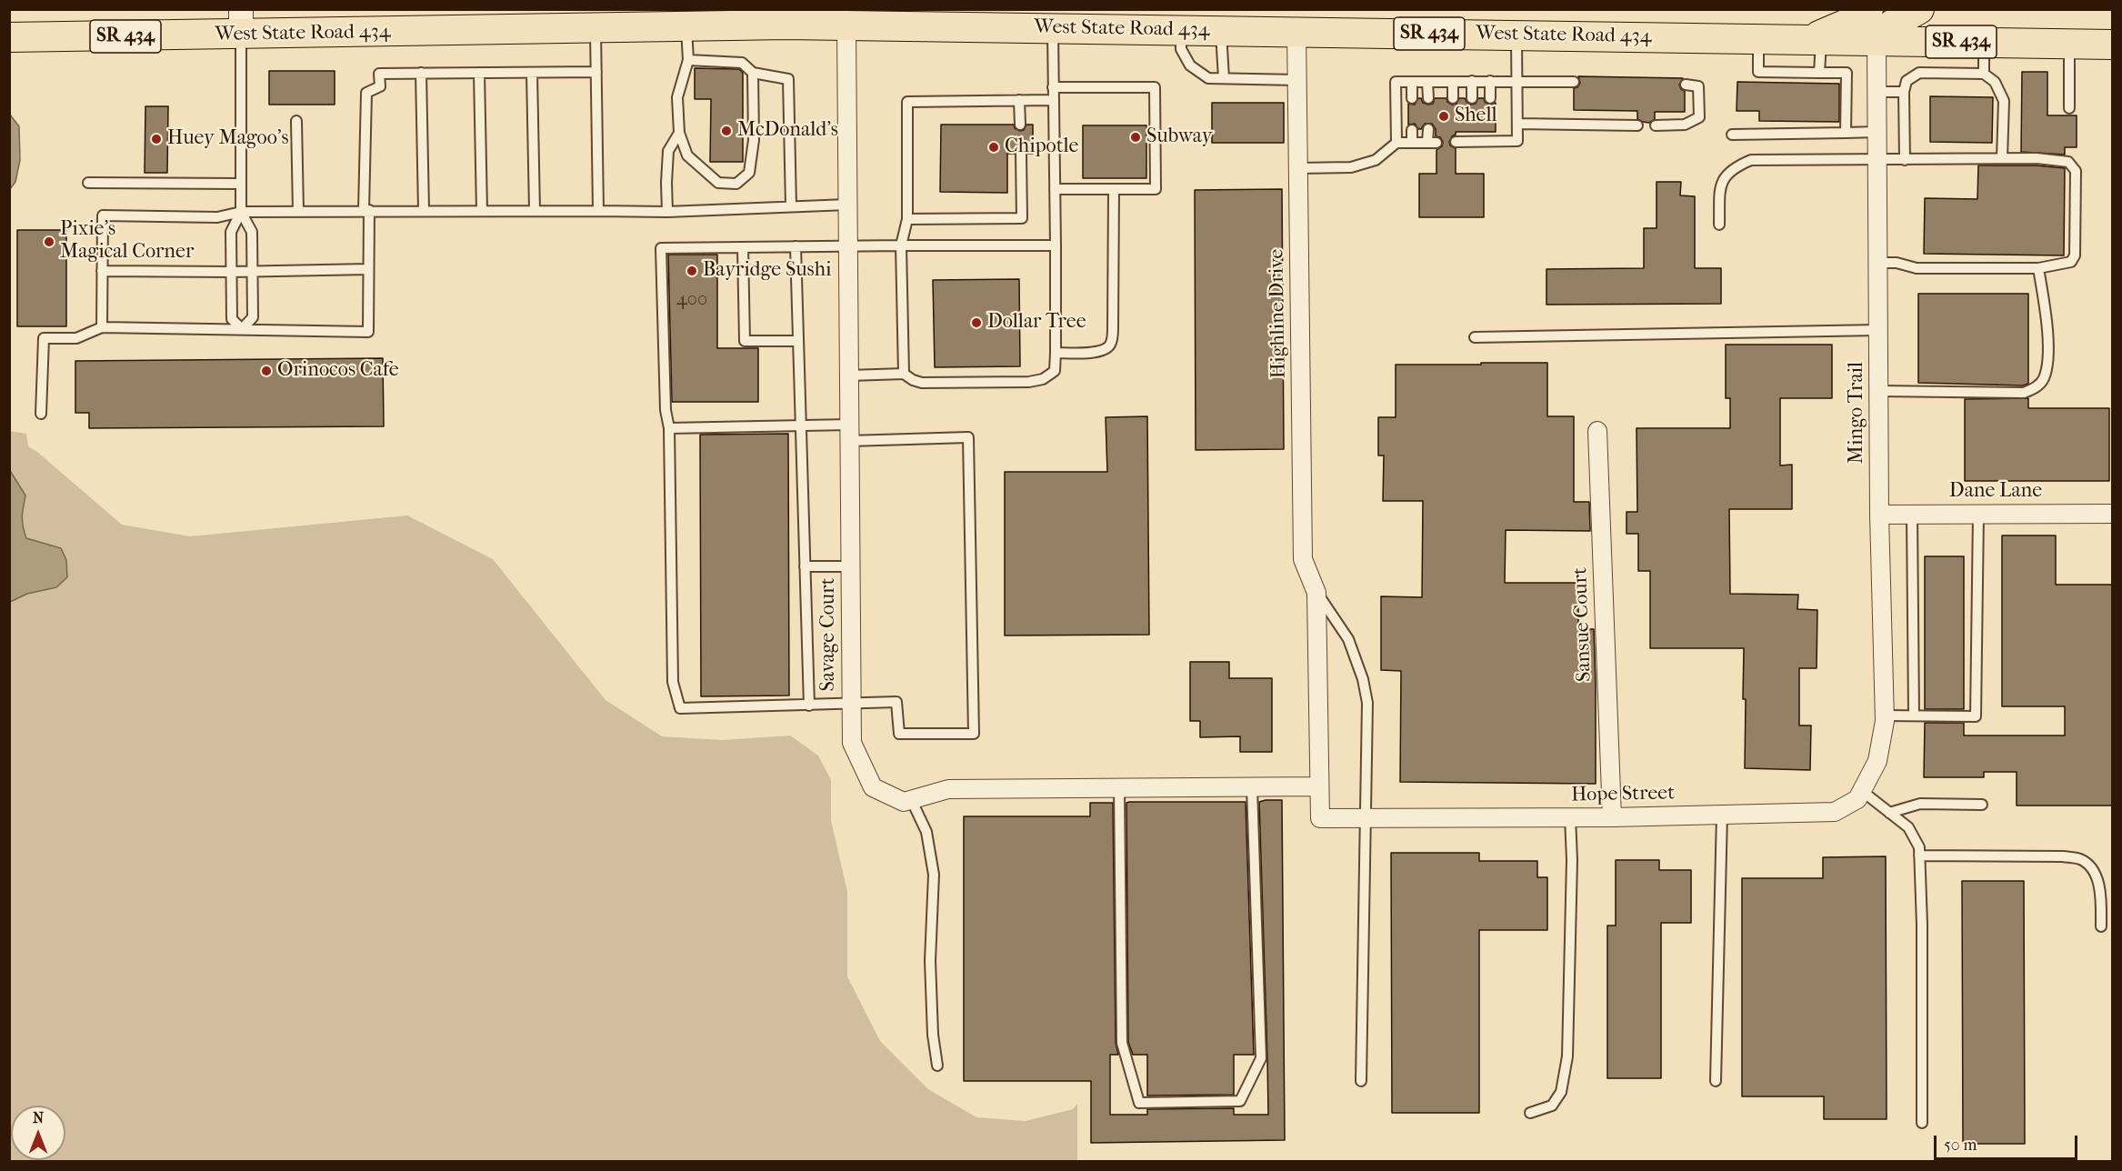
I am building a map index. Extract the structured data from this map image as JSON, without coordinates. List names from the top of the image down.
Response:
{
  "streets": {
    "main road": ["West State Road 434", "SR 434"],
    "street": [
      "Highline Drive",
      "Mingo Trail",
      "Dane Lane",
      "Sansue Court",
      "Savage Court",
      "Hope Street"
    ]
  },
  "crossings": [
    ["West State Road 434", "SR 434"],
    ["West State Road 434", "Highline Drive"],
    ["West State Road 434", "Mingo Trail"],
    ["West State Road 434", "Savage Court"],
    ["Highline Drive", "Hope Street"],
    ["Mingo Trail", "Dane Lane"],
    ["Mingo Trail", "Hope Street"],
    ["Sansue Court", "Hope Street"],
    ["Savage Court", "Hope Street"]
  ],
  "places": [
    "Shell",
    "McDonald's",
    "Subway",
    "Huey Magoo's",
    "Chipotle",
    "Pixie's Magical Corner",
    "Bayridge Sushi",
    "Dollar Tree",
    "Orinocos Cafe"
  ],
  "house_numbers": ["400"],
  "scale_bar": "50 m",
  "north": "top"
}
